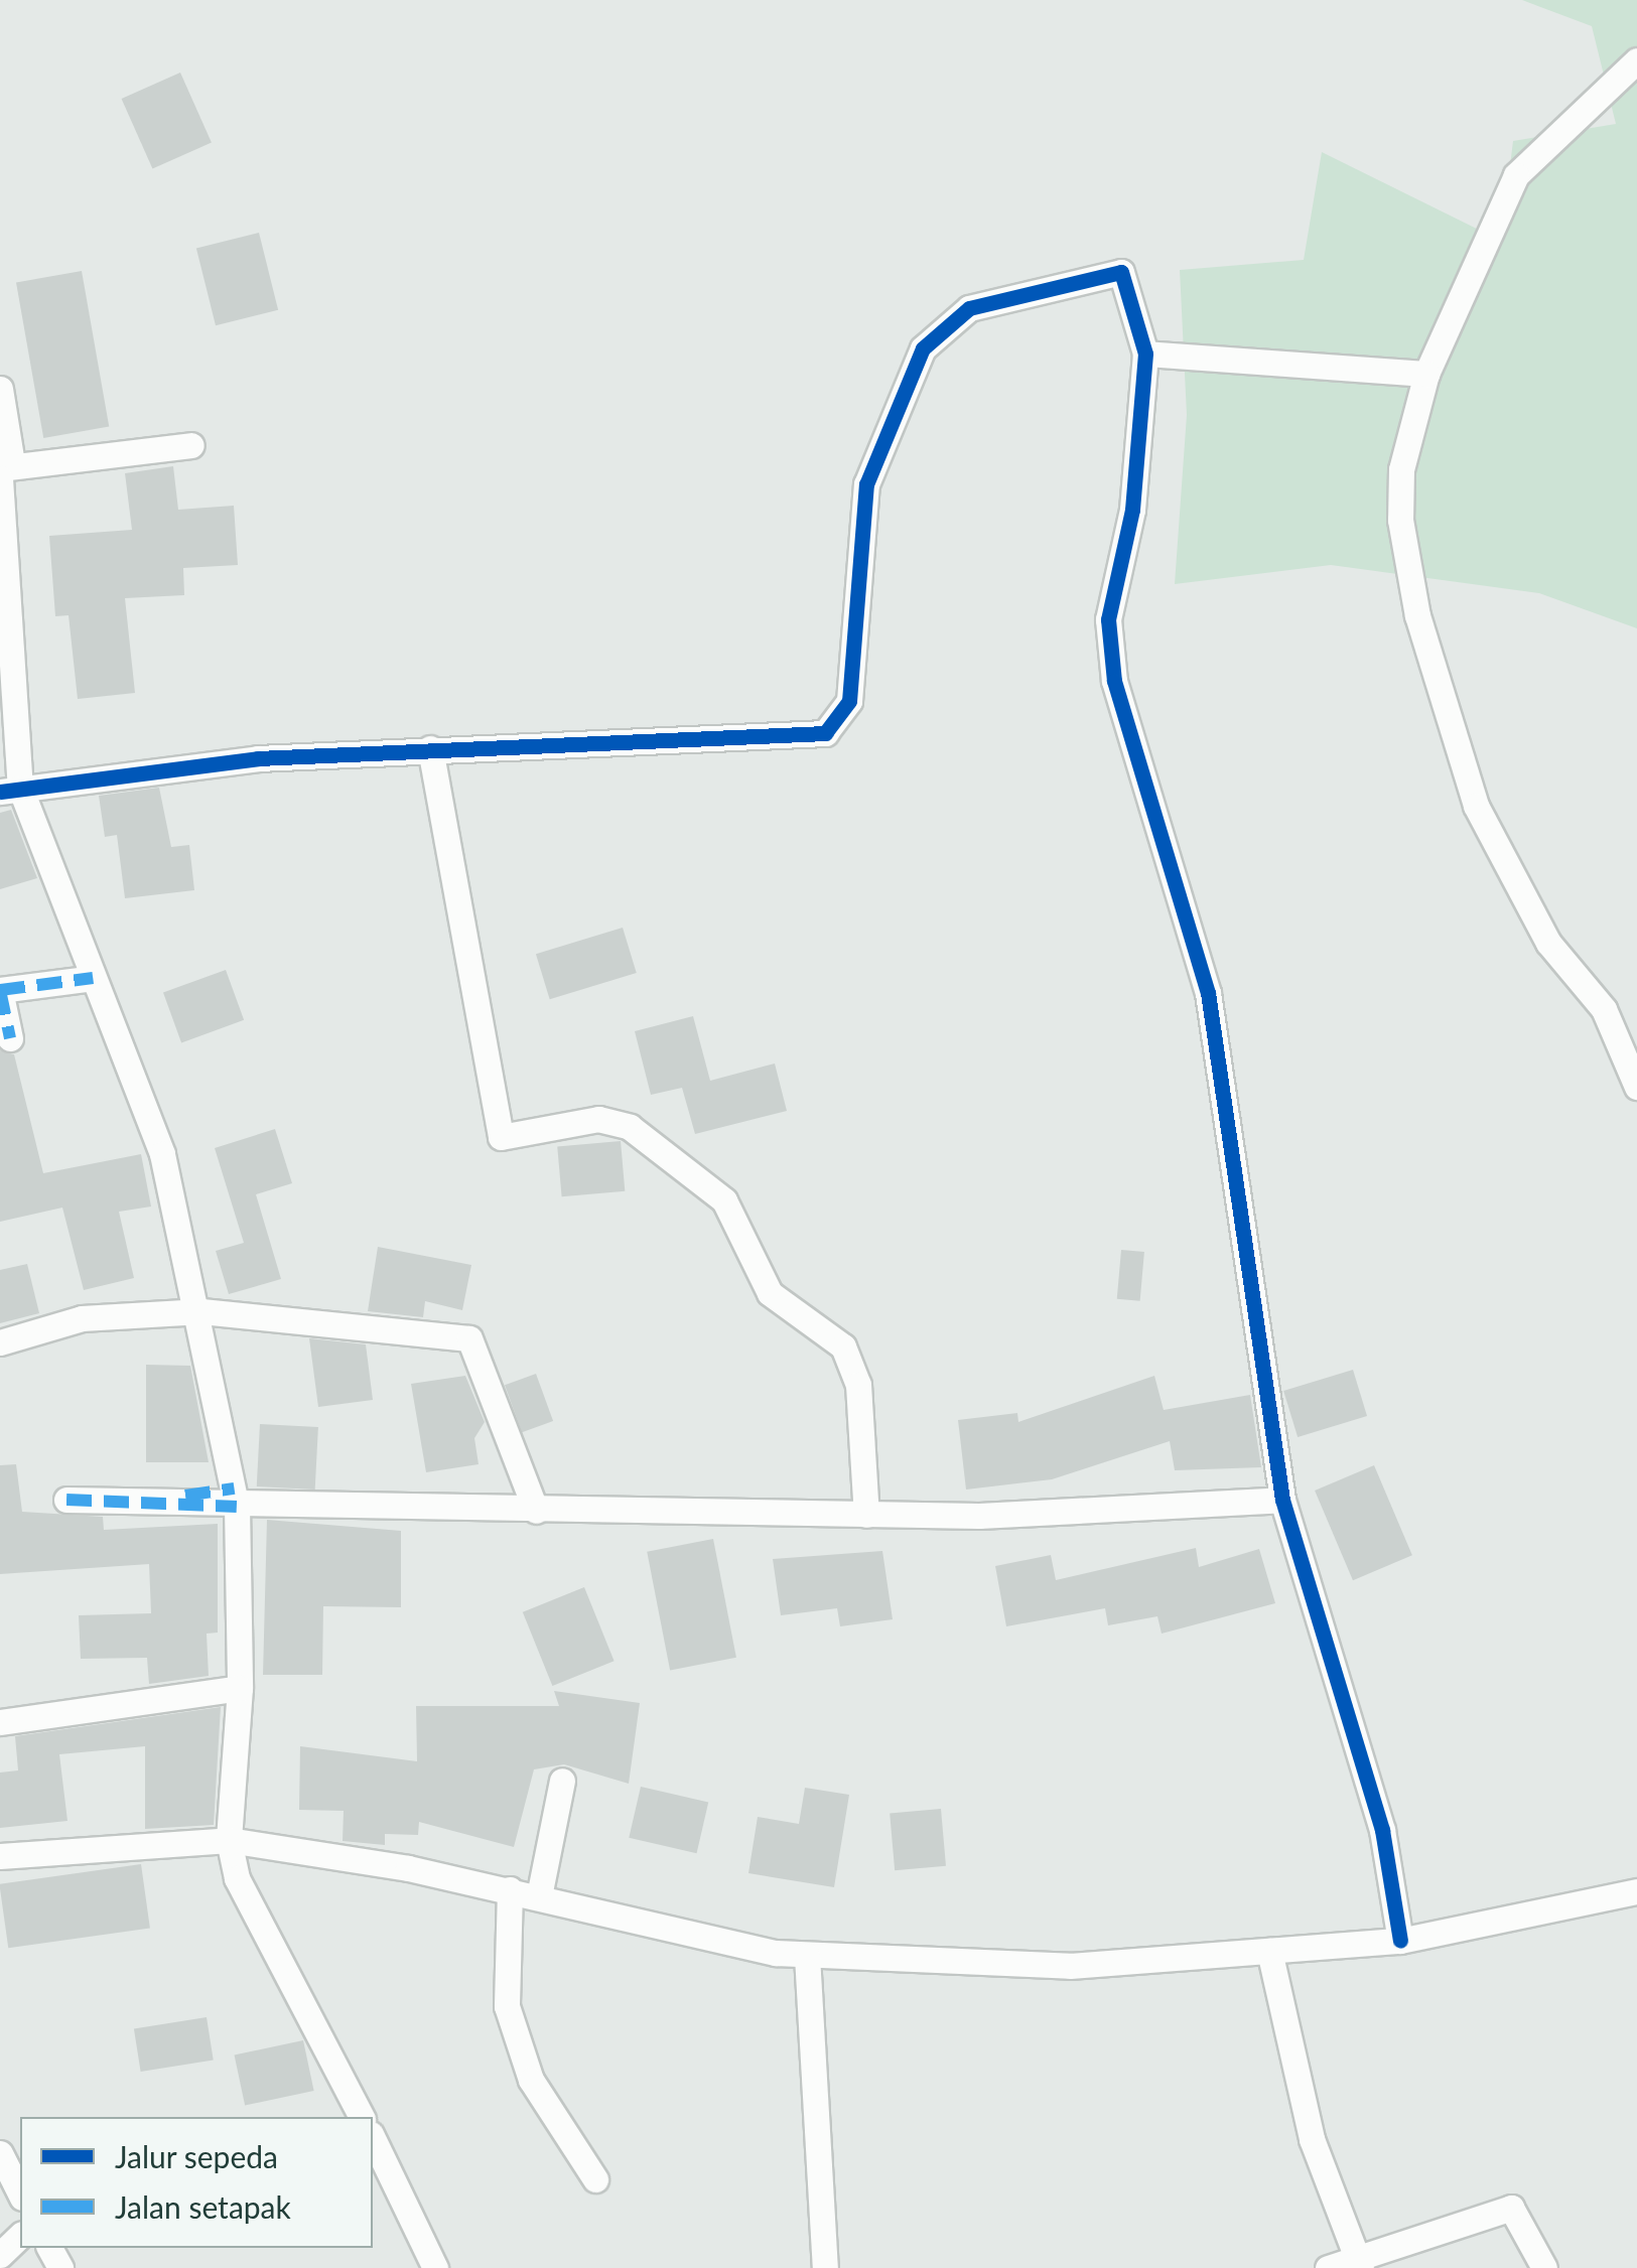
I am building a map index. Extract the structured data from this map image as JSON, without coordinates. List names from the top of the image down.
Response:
{
  "legend": ["Jalur sepeda", "Jalan setapak"]
}
